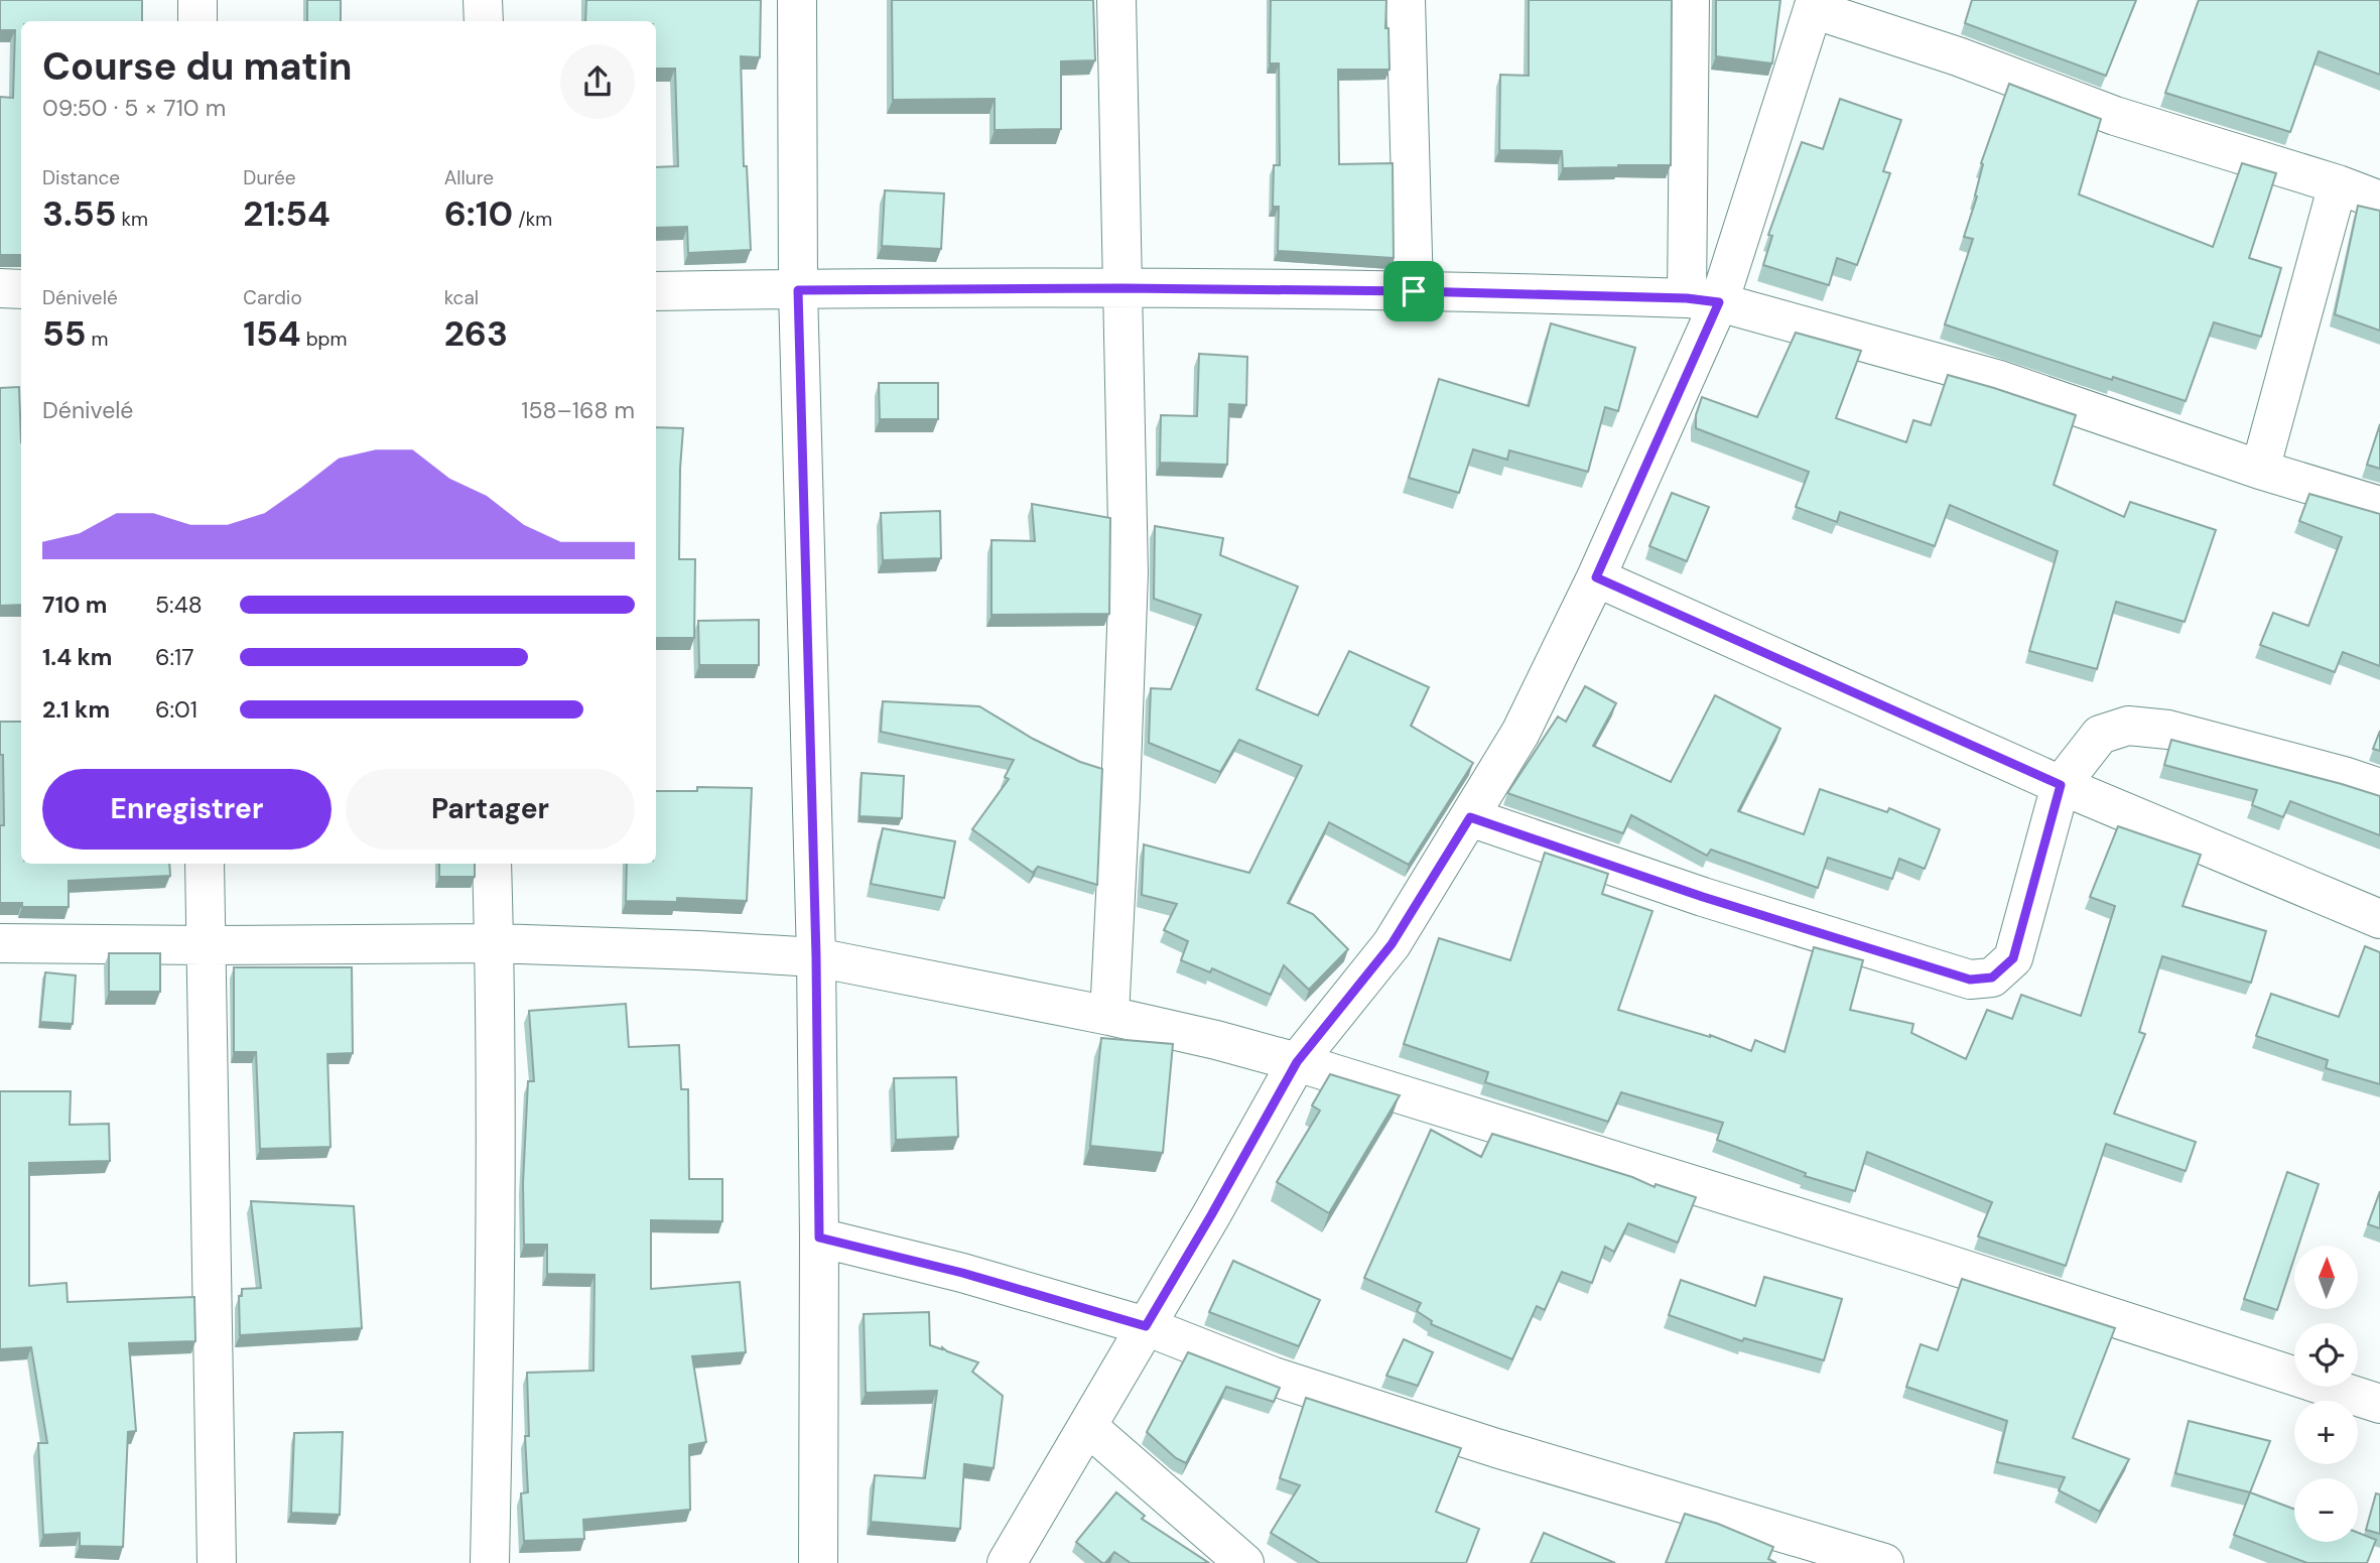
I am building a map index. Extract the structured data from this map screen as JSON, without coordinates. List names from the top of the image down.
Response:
{
  "north": "top",
  "page": {
    "heading": ["Course du matin", "09:50 · 5 × 710 m"],
    "stats": [
      ["Distance", "3.55 km"],
      ["Durée", "21:54"],
      ["Allure", "6:10 /km"],
      ["Dénivelé", "55 m"],
      ["Cardio", "154 bpm"],
      ["kcal", "263"]
    ],
    "chart": ["Dénivelé", "158–168 m"],
    "list": [
      {
        "name": "710 m",
        "note": "5:48"
      },
      {
        "name": "1.4 km",
        "note": "6:17"
      },
      {
        "name": "2.1 km",
        "note": "6:01"
      }
    ],
    "buttons": ["Enregistrer", "Partager"],
    "map_buttons": ["+", "−"]
  }
}
